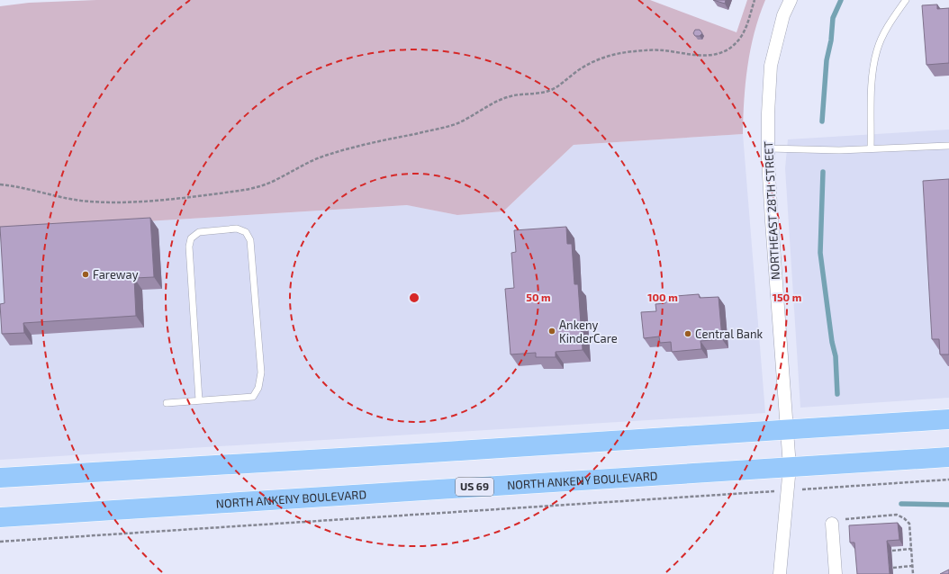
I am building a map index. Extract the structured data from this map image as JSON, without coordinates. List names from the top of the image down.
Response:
{
  "streets": {
    "main road": ["NORTH ANKENY BOULEVARD", "US 69"],
    "street": ["NORTHEAST 28TH STREET"]
  },
  "crossings": [
    ["NORTHEAST 28TH STREET", "NORTH ANKENY BOULEVARD"]
  ],
  "places": ["Fareway", "Ankeny KinderCare", "Central Bank"],
  "rings": ["50 m", "100 m", "150 m"]
}
